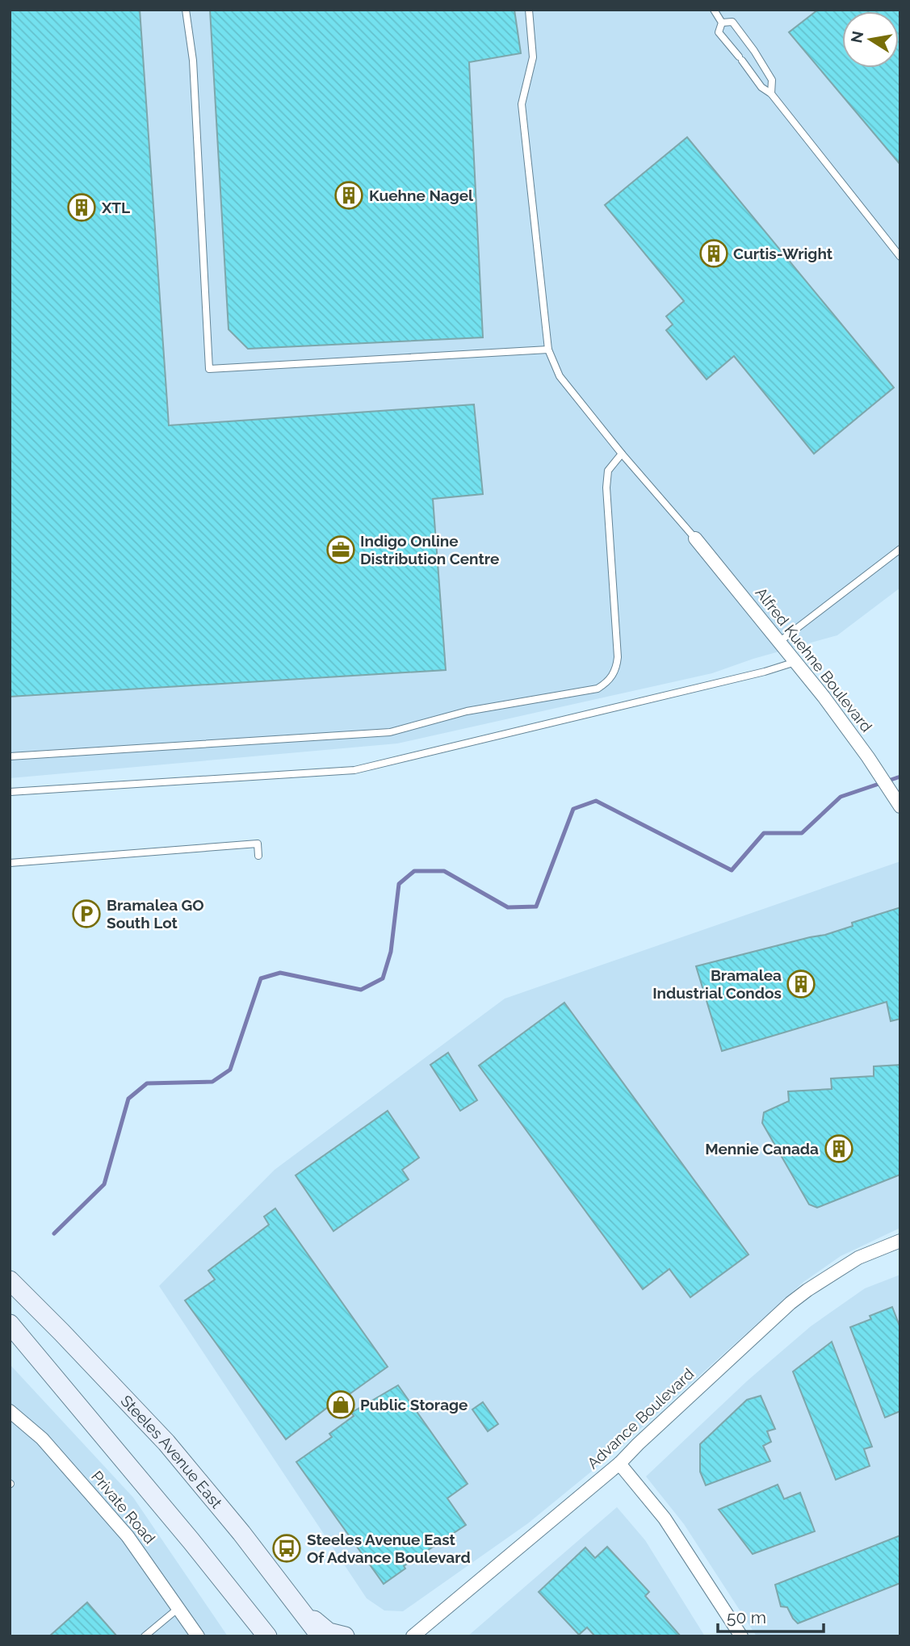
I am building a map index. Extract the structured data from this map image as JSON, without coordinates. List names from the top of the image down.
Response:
{
  "streets": {
    "main road": ["Steeles Avenue East"],
    "street": ["Alfred Kuehne Boulevard", "Advance Boulevard", "Private Road"]
  },
  "places": {
    "building": [
      "Kuehne Nagel",
      "XTL",
      "Curtis-Wright",
      "Bramalea Industrial Condos",
      "Mennie Canada"
    ],
    "office": ["Indigo Online Distribution Centre"],
    "parking": ["Bramalea GO South Lot"],
    "shop": ["Public Storage"],
    "bus stop": ["Steeles Avenue East Of Advance Boulevard"]
  },
  "scale_bar": "50 m",
  "north": "left"
}
